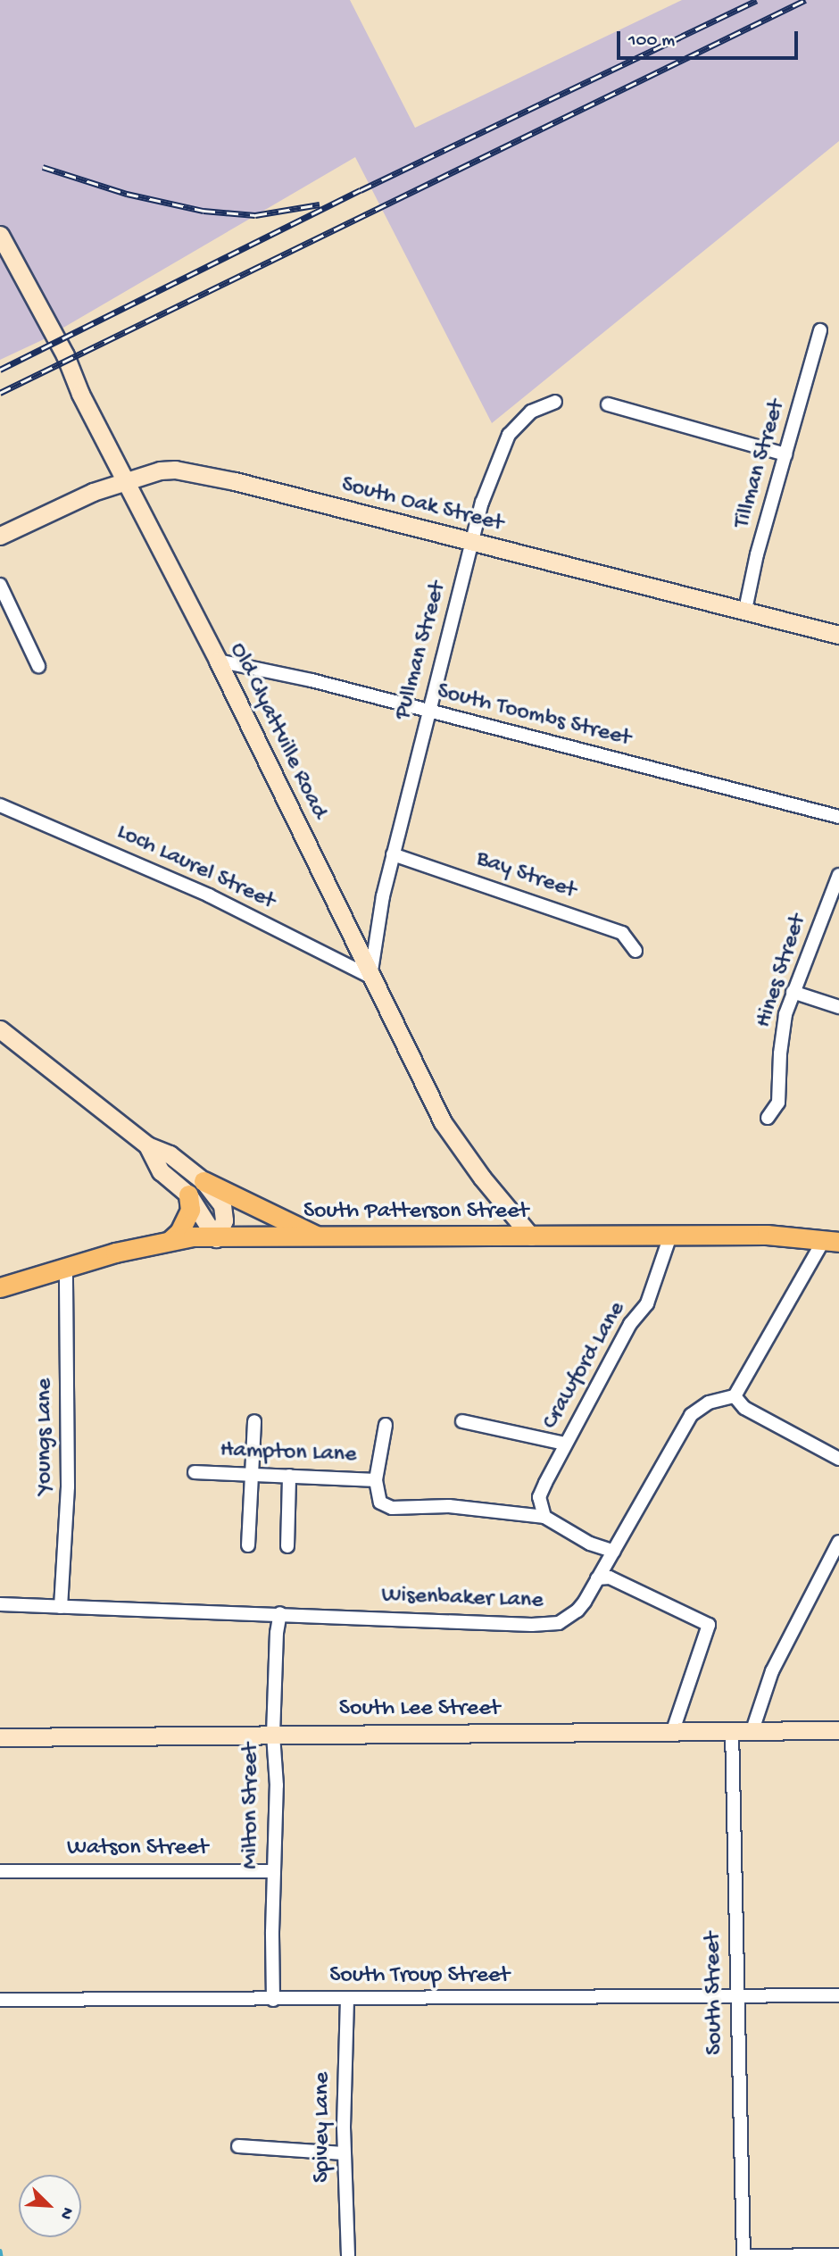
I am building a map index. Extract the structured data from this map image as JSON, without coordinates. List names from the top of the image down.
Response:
{
  "streets": {
    "main road": ["South Patterson Street"],
    "street": [
      "Tillman Street",
      "South Oak Street",
      "Pullman Street",
      "South Toombs Street",
      "Old Clyattville Road",
      "Loch Laurel Street",
      "Bay Street",
      "Hines Street",
      "Crawford Lane",
      "Youngs Lane",
      "Hampton Lane",
      "Wisenbaker Lane",
      "South Lee Street",
      "Milton Street",
      "Watson Street",
      "South Troup Street",
      "South Street",
      "Spivey Lane"
    ]
  },
  "crossings": [
    ["Tillman Street", "South Oak Street"],
    ["South Oak Street", "Pullman Street"],
    ["South Oak Street", "Old Clyattville Road"],
    ["Pullman Street", "South Toombs Street"],
    ["Pullman Street", "Old Clyattville Road"],
    ["Pullman Street", "Loch Laurel Street"],
    ["Pullman Street", "Bay Street"],
    ["South Toombs Street", "Old Clyattville Road"],
    ["Old Clyattville Road", "Loch Laurel Street"],
    ["Old Clyattville Road", "South Patterson Street"],
    ["South Patterson Street", "Crawford Lane"],
    ["South Patterson Street", "Youngs Lane"],
    ["Crawford Lane", "Hampton Lane"],
    ["Youngs Lane", "Wisenbaker Lane"],
    ["Hampton Lane", "Wisenbaker Lane"],
    ["Wisenbaker Lane", "Milton Street"],
    ["South Lee Street", "Milton Street"],
    ["South Lee Street", "South Street"],
    ["Milton Street", "Watson Street"],
    ["Milton Street", "South Troup Street"],
    ["South Troup Street", "South Street"],
    ["South Troup Street", "Spivey Lane"]
  ],
  "scale_bar": "100 m",
  "north": "bottom right"
}
